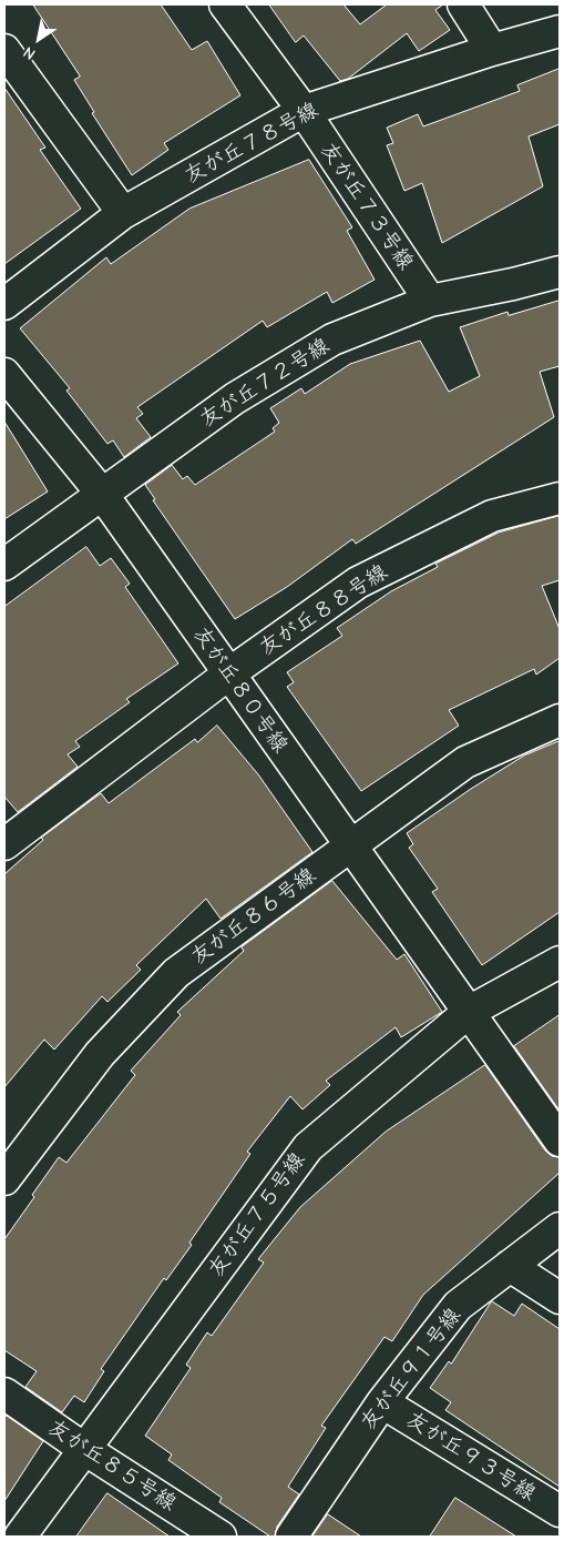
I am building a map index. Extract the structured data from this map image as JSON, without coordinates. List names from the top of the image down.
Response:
{
  "streets": {
    "street": [
      "友が丘７８号線",
      "友が丘７３号線",
      "友が丘７２号線",
      "友が丘８８号線",
      "友が丘８０号線",
      "友が丘８６号線",
      "友が丘７５号線",
      "友が丘９１号線",
      "友が丘９３号線",
      "友が丘８５号線"
    ]
  },
  "crossings": [
    ["友が丘７８号線", "友が丘７３号線"],
    ["友が丘７３号線", "友が丘７２号線"],
    ["友が丘７２号線", "友が丘８０号線"],
    ["友が丘８８号線", "友が丘８０号線"],
    ["友が丘８０号線", "友が丘８６号線"],
    ["友が丘８０号線", "友が丘７５号線"],
    ["友が丘７５号線", "友が丘８５号線"],
    ["友が丘９１号線", "友が丘９３号線"]
  ],
  "north": "bottom left"
}
